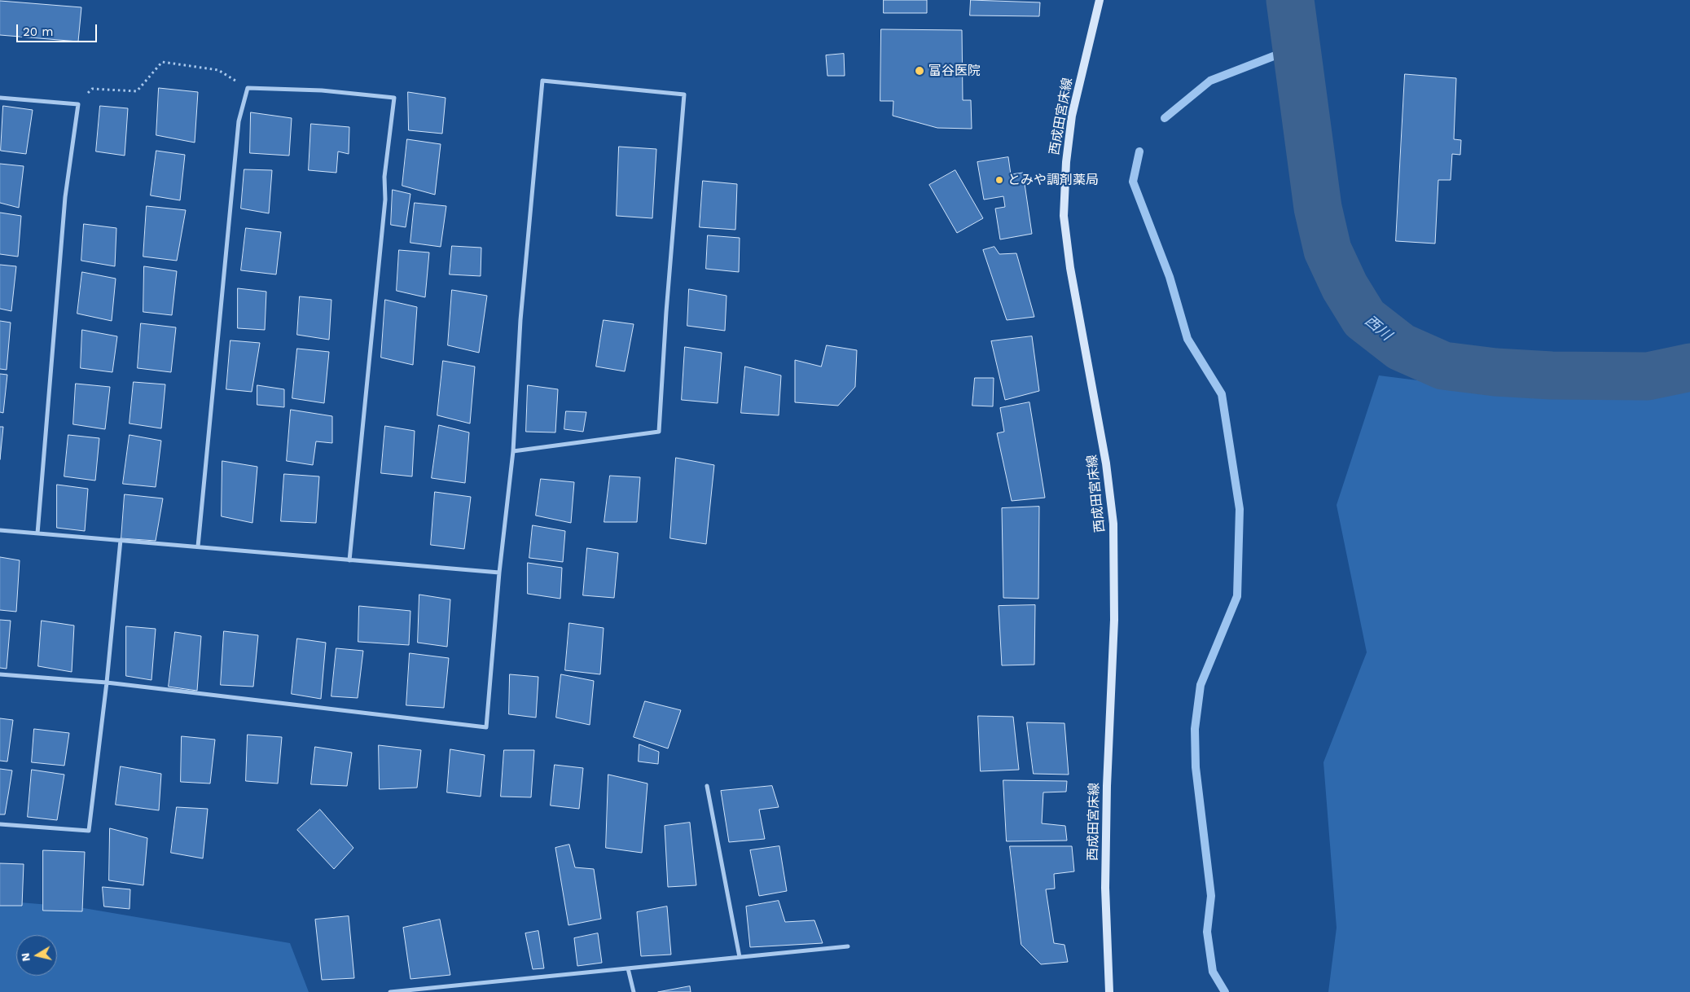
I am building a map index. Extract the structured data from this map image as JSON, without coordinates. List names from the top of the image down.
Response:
{
  "streets": {
    "main road": ["西成田宮床線"]
  },
  "water": ["西川"],
  "places": ["富谷医院", "とみや調剤薬局"],
  "scale_bar": "20 m",
  "north": "left"
}
